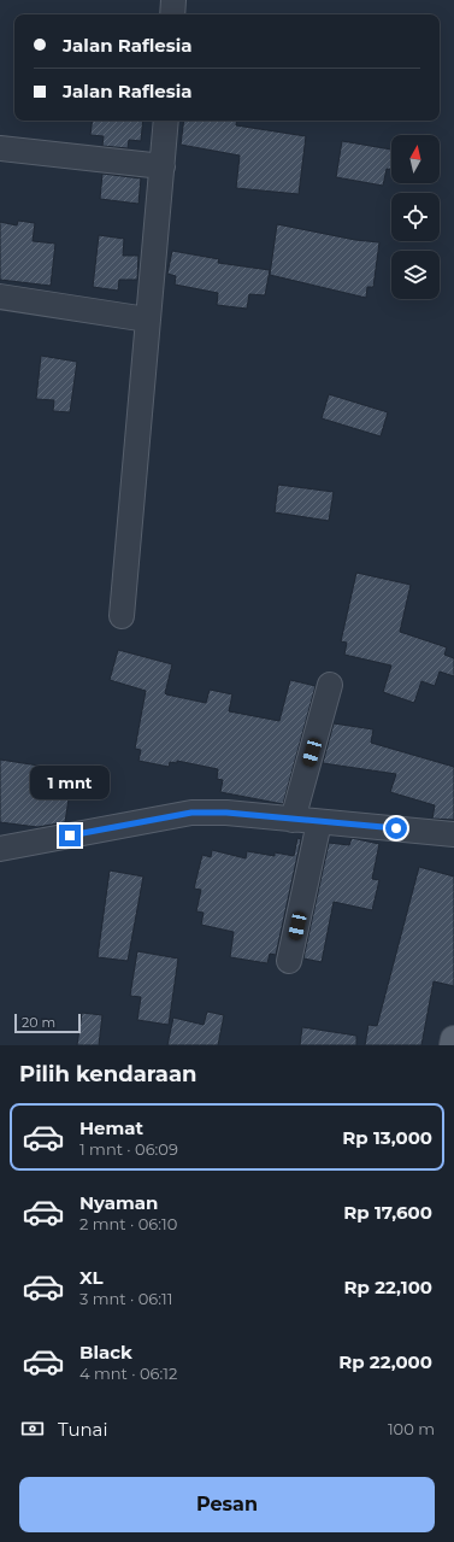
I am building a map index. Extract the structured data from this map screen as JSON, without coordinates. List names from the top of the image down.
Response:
{
  "scale_bar": "20 m",
  "north": "top",
  "page": {
    "banner": ["Jalan Raflesia", "Jalan Raflesia"],
    "bubble": "1 mnt",
    "scale": "20 m",
    "heading": "Pilih kendaraan",
    "list": [
      {
        "name": "Hemat",
        "note": "1 mnt · 06:09",
        "value": "Rp 13,000"
      },
      {
        "name": "Nyaman",
        "note": "2 mnt · 06:10",
        "value": "Rp 17,600"
      },
      {
        "name": "XL",
        "note": "3 mnt · 06:11",
        "value": "Rp 22,100"
      },
      {
        "name": "Black",
        "note": "4 mnt · 06:12",
        "value": "Rp 22,000"
      }
    ],
    "pay": ["Tunai", "100 m"],
    "buttons": "Pesan"
  }
}
